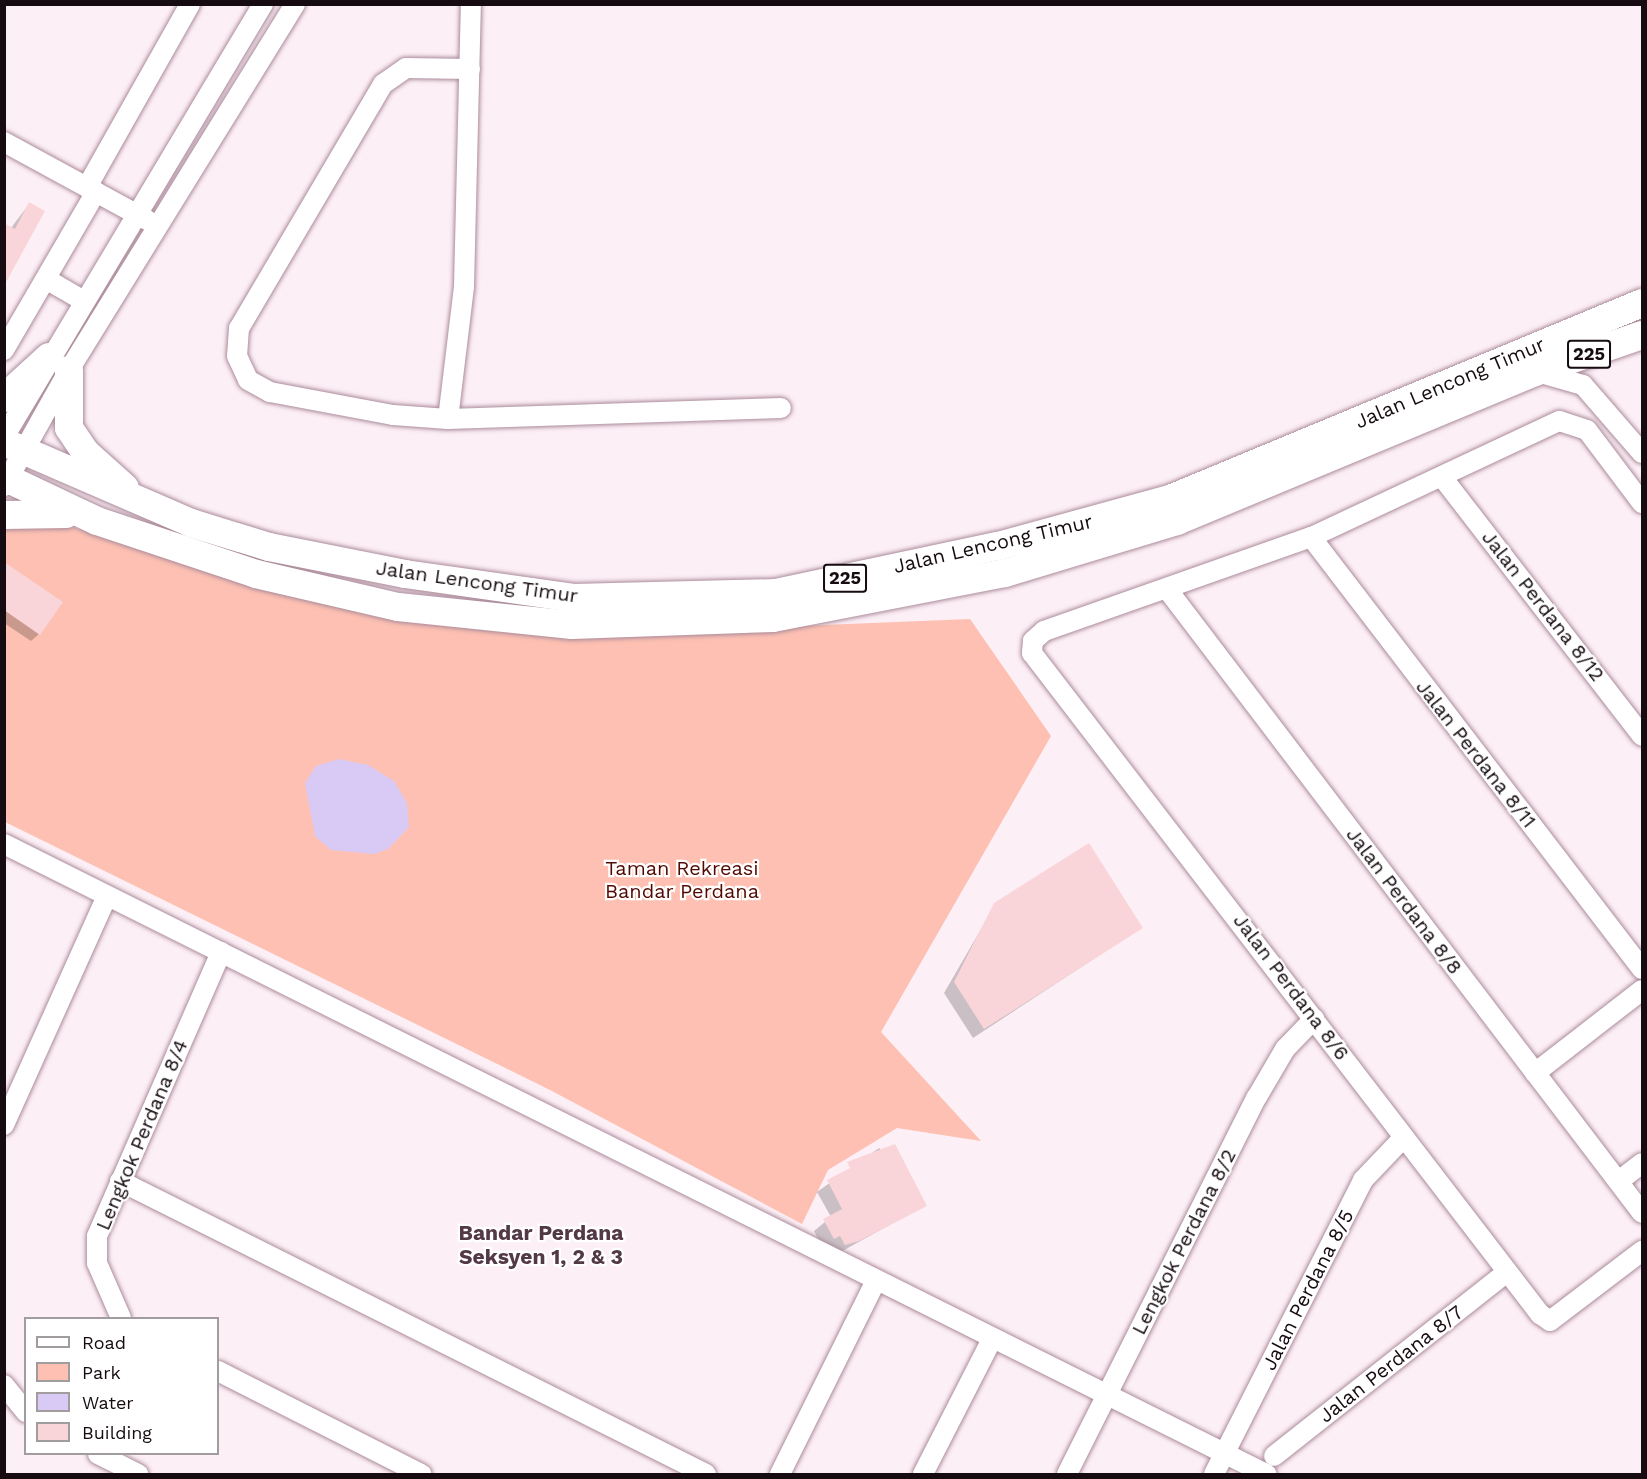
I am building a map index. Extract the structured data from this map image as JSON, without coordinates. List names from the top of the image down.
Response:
{
  "streets": {
    "highway": ["225", "Jalan Lencong Timur"],
    "street": [
      "Jalan Perdana 8/12",
      "Jalan Perdana 8/11",
      "Jalan Perdana 8/8",
      "Jalan Perdana 8/6",
      "Lengkok Perdana 8/4",
      "Lengkok Perdana 8/2",
      "Jalan Perdana 8/5",
      "Jalan Perdana 8/7"
    ]
  },
  "crossings": [
    ["Jalan Perdana 8/8", "Jalan Perdana 8/6"],
    ["Jalan Perdana 8/6", "Lengkok Perdana 8/2"],
    ["Jalan Perdana 8/6", "Jalan Perdana 8/5"],
    ["Jalan Perdana 8/6", "Jalan Perdana 8/7"]
  ],
  "districts": ["Bandar Perdana Seksyen 1, 2 & 3"],
  "parks": ["Taman Rekreasi Bandar Perdana"],
  "legend": [
    "Road",
    "Park",
    "Water",
    "Building"
  ]
}
